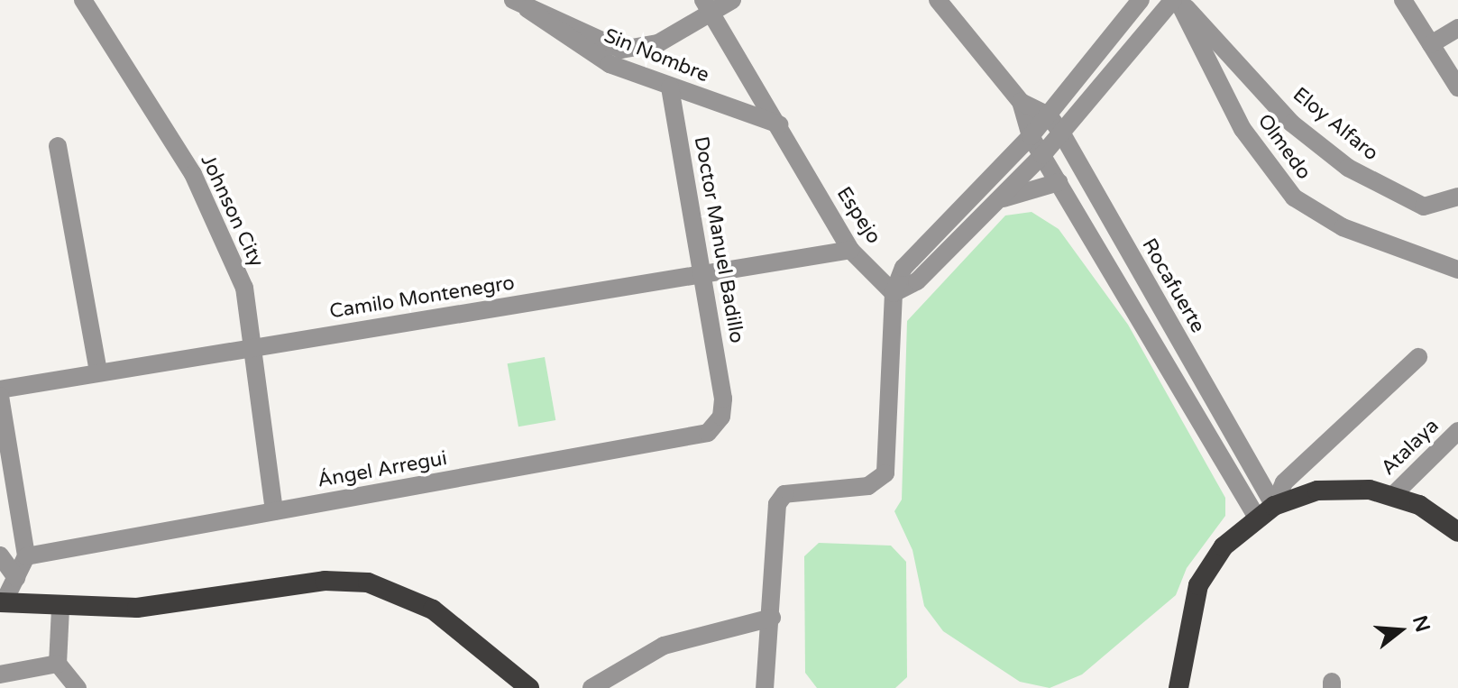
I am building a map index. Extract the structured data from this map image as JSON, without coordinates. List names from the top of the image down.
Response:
{
  "streets": {
    "street": [
      "Sin Nombre",
      "Eloy Alfaro",
      "Olmedo",
      "Johnson City",
      "Espejo",
      "Doctor Manuel Badillo",
      "Rocafuerte",
      "Camilo Montenegro",
      "Atalaya",
      "Ángel Arregui"
    ]
  },
  "crossings": [
    ["Sin Nombre", "Espejo"],
    ["Sin Nombre", "Doctor Manuel Badillo"],
    ["Eloy Alfaro", "Olmedo"],
    ["Johnson City", "Camilo Montenegro"],
    ["Johnson City", "Ángel Arregui"],
    ["Espejo", "Camilo Montenegro"],
    ["Doctor Manuel Badillo", "Camilo Montenegro"],
    ["Doctor Manuel Badillo", "Ángel Arregui"]
  ],
  "north": "right"
}
